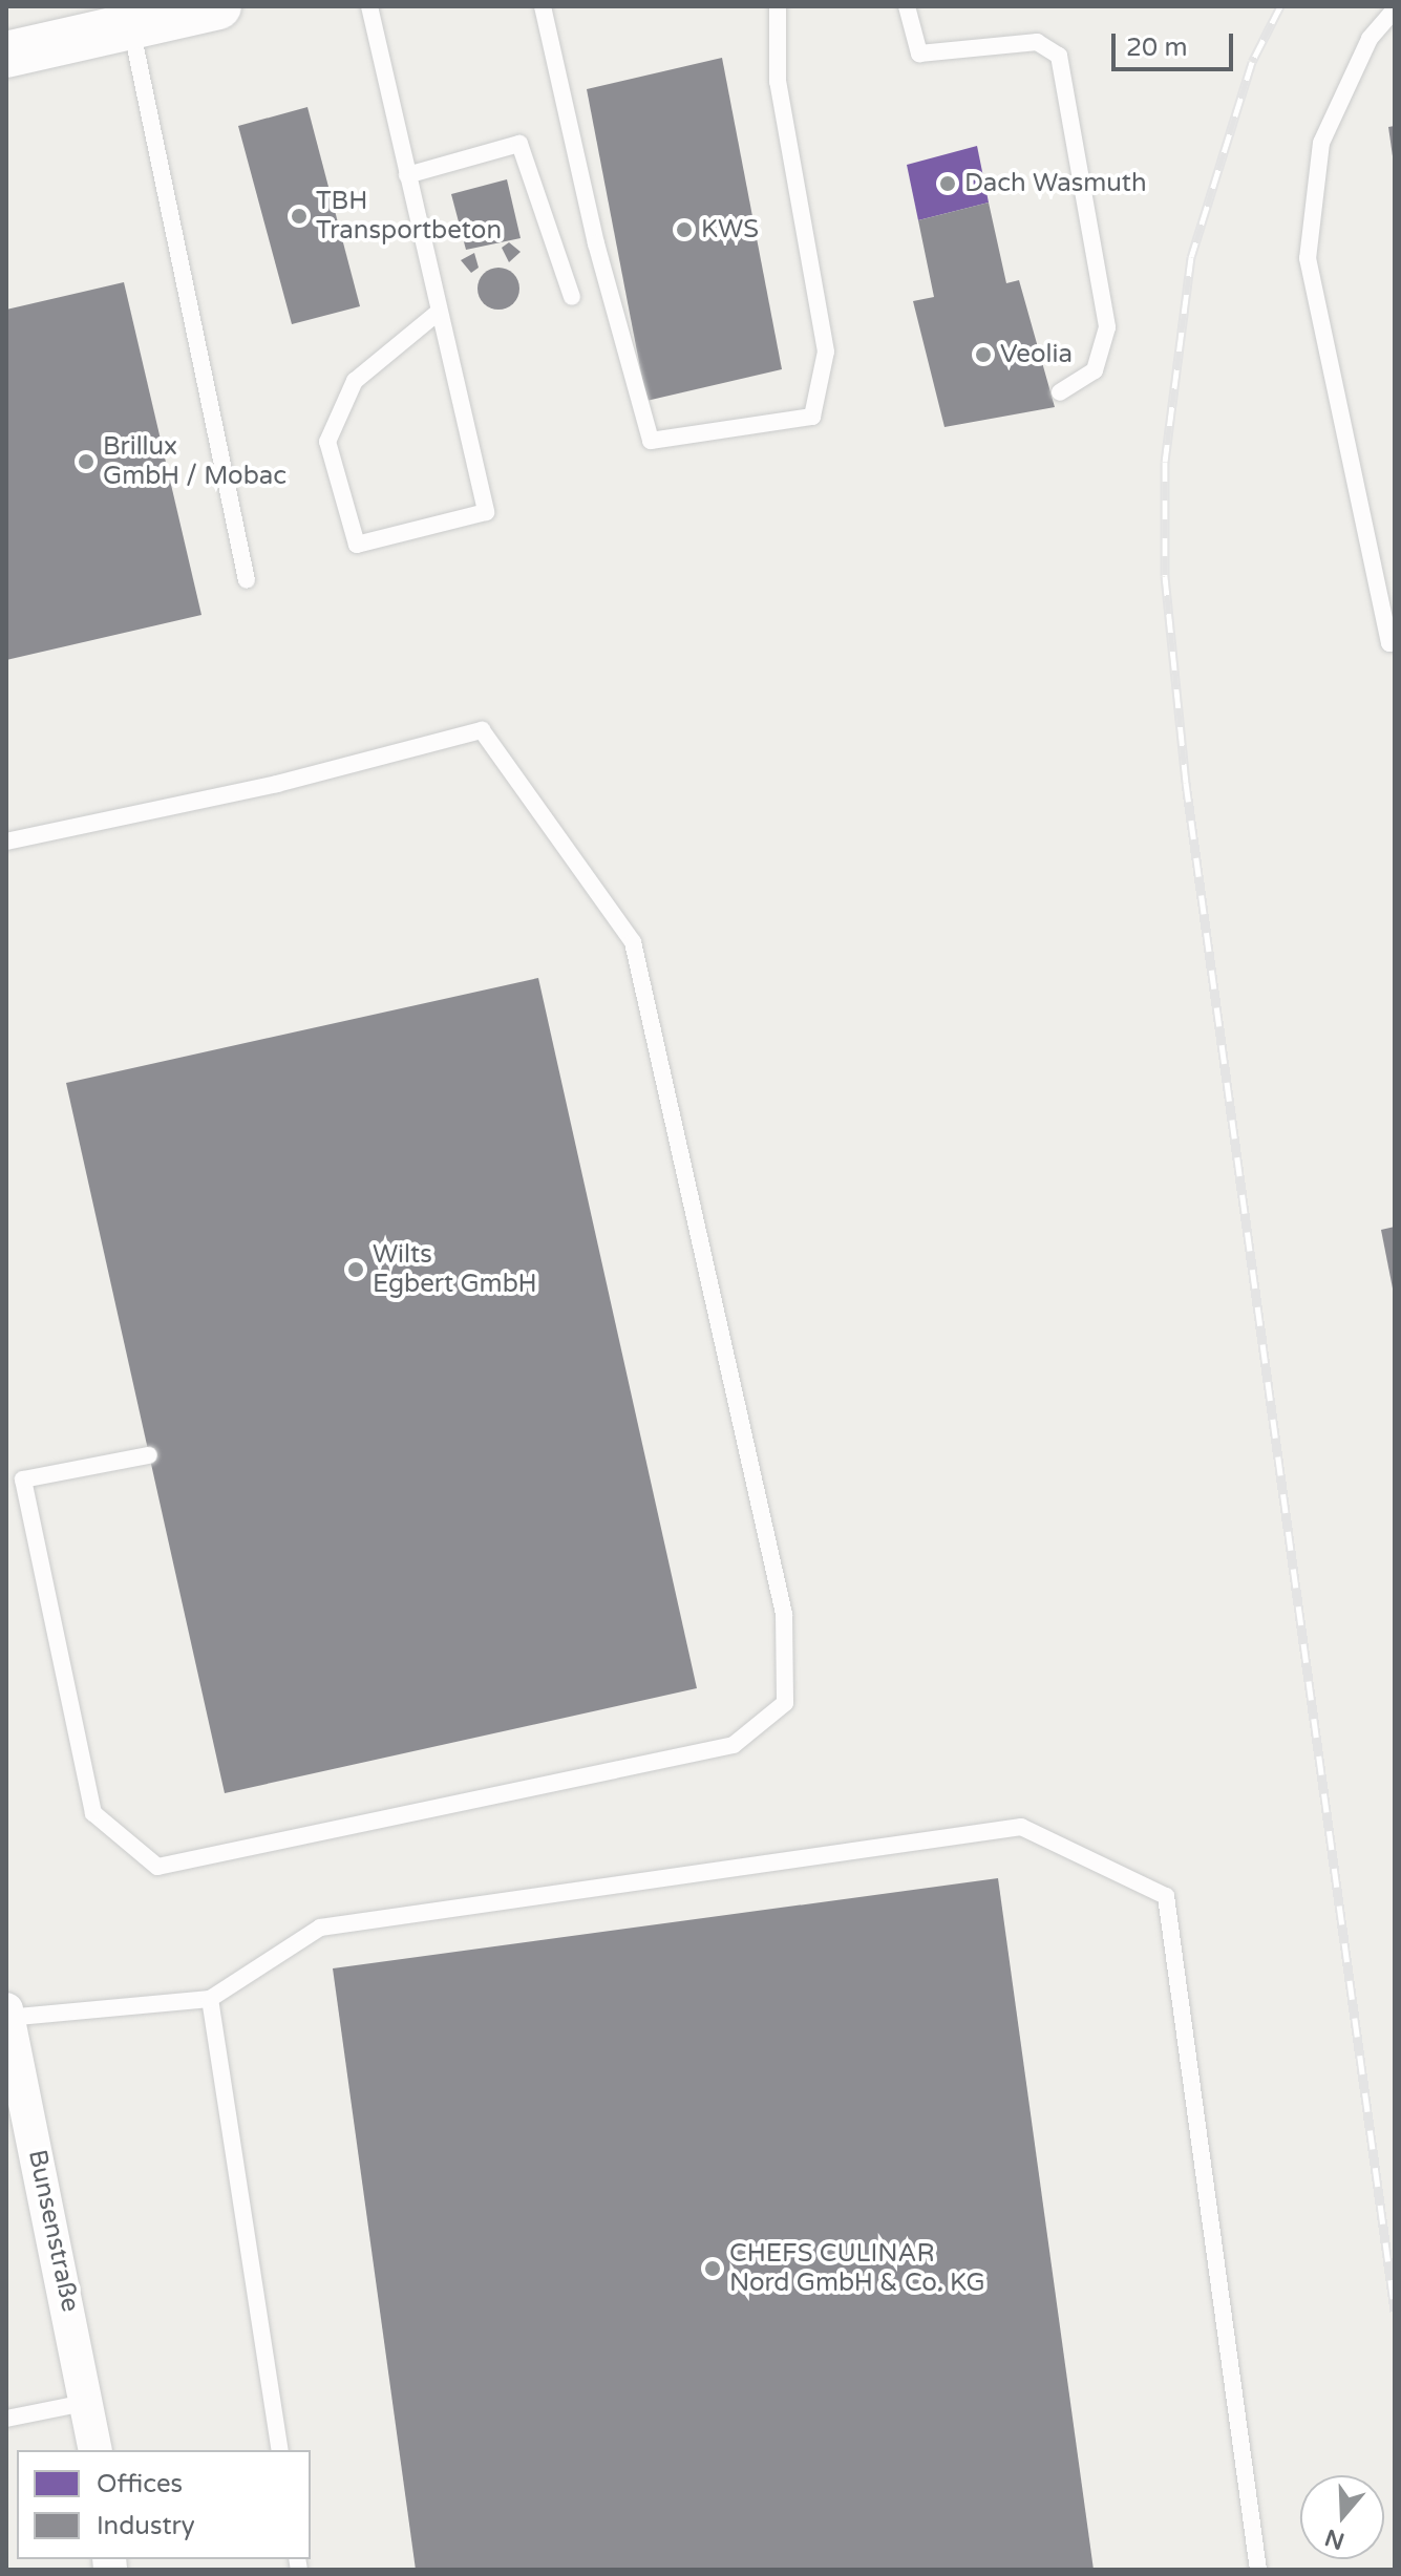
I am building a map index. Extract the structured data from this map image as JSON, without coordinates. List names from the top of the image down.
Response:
{
  "streets": {
    "street": ["Bunsenstraße"]
  },
  "places": [
    "Dach Wasmuth",
    "TBH Transportbeton",
    "KWS",
    "Veolia",
    "Brillux GmbH / Mobac",
    "Wilts Egbert GmbH",
    "CHEFS CULINAR Nord GmbH & Co. KG"
  ],
  "legend": ["Offices", "Industry"],
  "scale_bar": "20 m",
  "north": "bottom"
}
